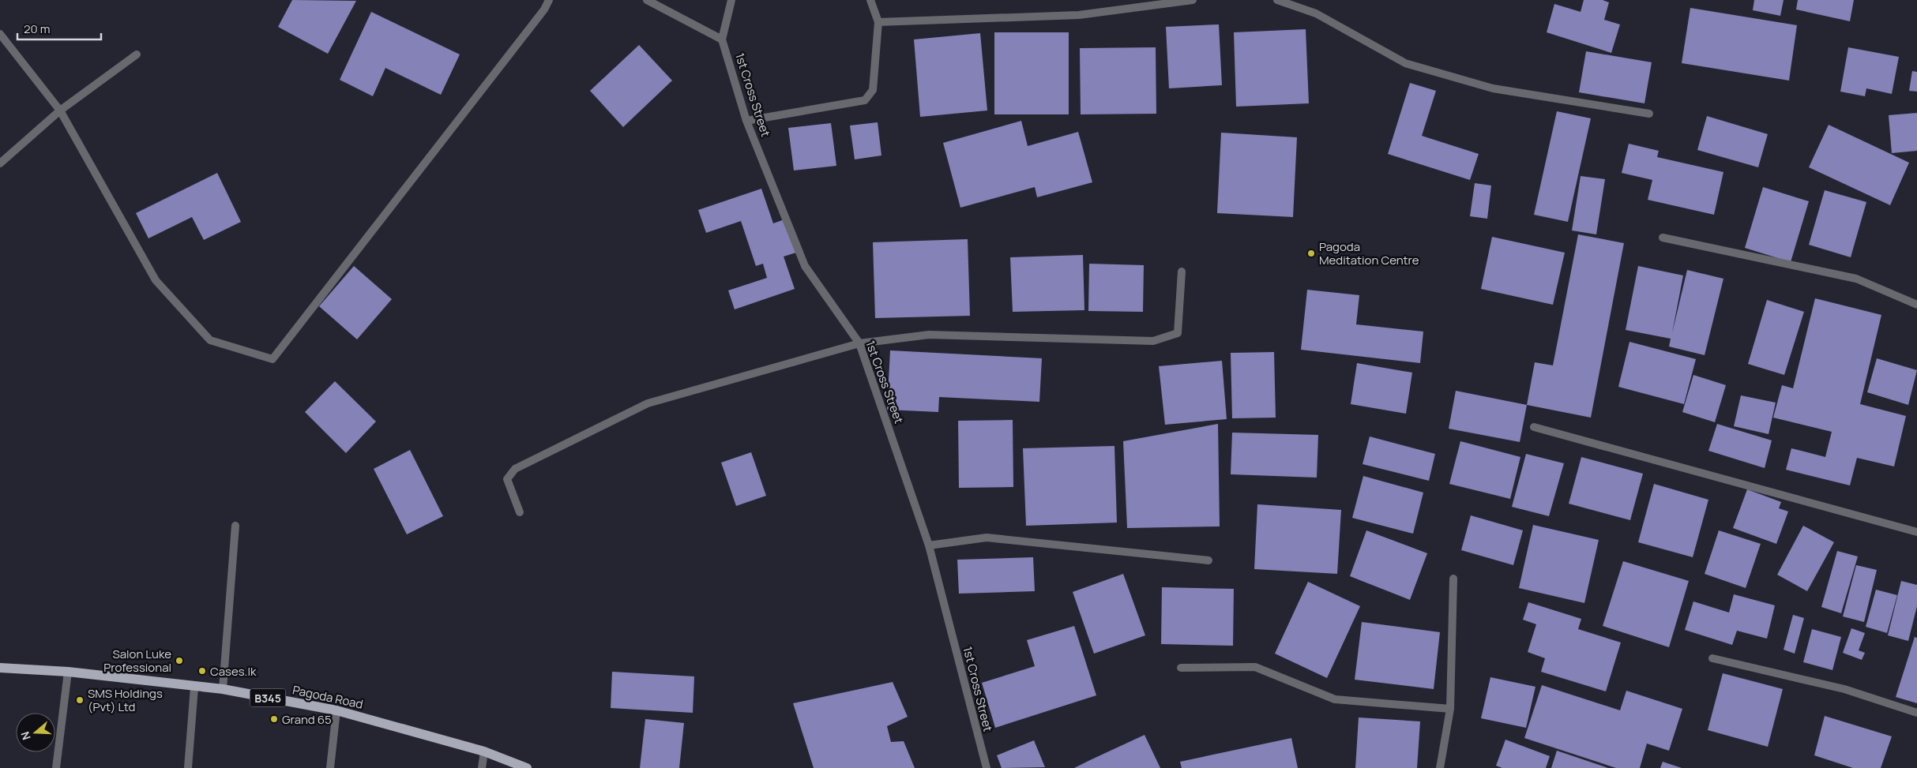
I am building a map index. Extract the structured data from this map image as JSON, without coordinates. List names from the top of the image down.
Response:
{
  "streets": {
    "main road": ["Pagoda Road", "B345"],
    "street": ["1st Cross Street"]
  },
  "places": [
    "Pagoda Meditation Centre",
    "Salon Luke Professional",
    "Cases.lk",
    "SMS Holdings (Pvt) Ltd",
    "Grand 65"
  ],
  "scale_bar": "20 m",
  "north": "left"
}
